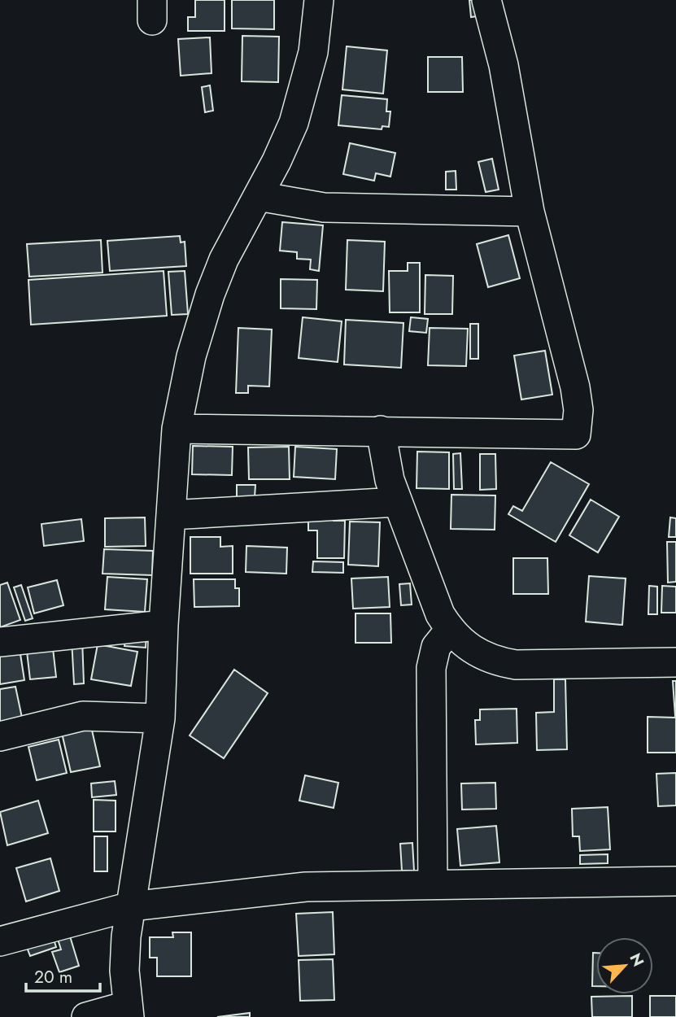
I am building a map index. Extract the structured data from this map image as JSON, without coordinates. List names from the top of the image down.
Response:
{
  "scale_bar": "20 m",
  "north": "top right"
}
